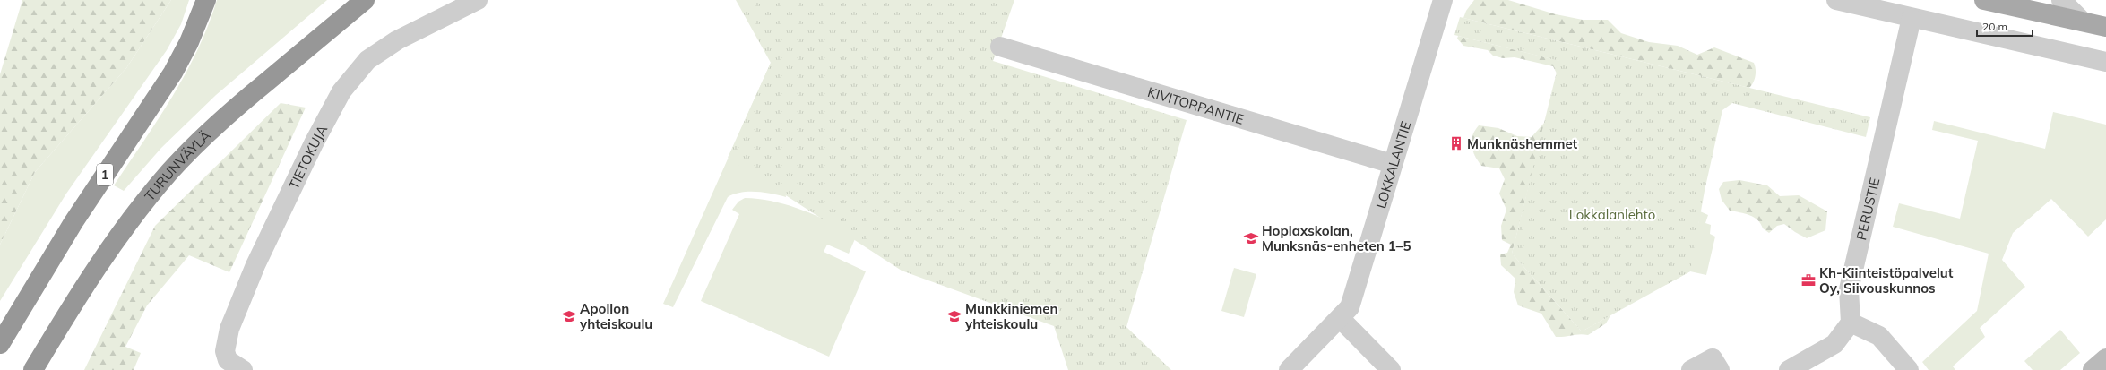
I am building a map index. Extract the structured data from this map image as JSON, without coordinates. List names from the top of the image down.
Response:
{
  "streets": {
    "highway": ["TURUNVÄYLÄ", "1"],
    "street": [
      "KIVITORPANTIE",
      "TIETOKUJA",
      "LOKKALANTIE",
      "PERUSTIE"
    ]
  },
  "crossings": [
    ["KIVITORPANTIE", "LOKKALANTIE"]
  ],
  "parks": ["Lokkalanlehto"],
  "places": {
    "building": ["Munknäshemmet"],
    "school or university": ["Hoplaxskolan, Munksnäs-enheten 1–5", "Apollon yhteiskoulu", "Munkkiniemen yhteiskoulu"],
    "office": ["Kh-Kiinteistöpalvelut Oy, Siivouskunnos"]
  },
  "scale_bar": "20 m"
}
